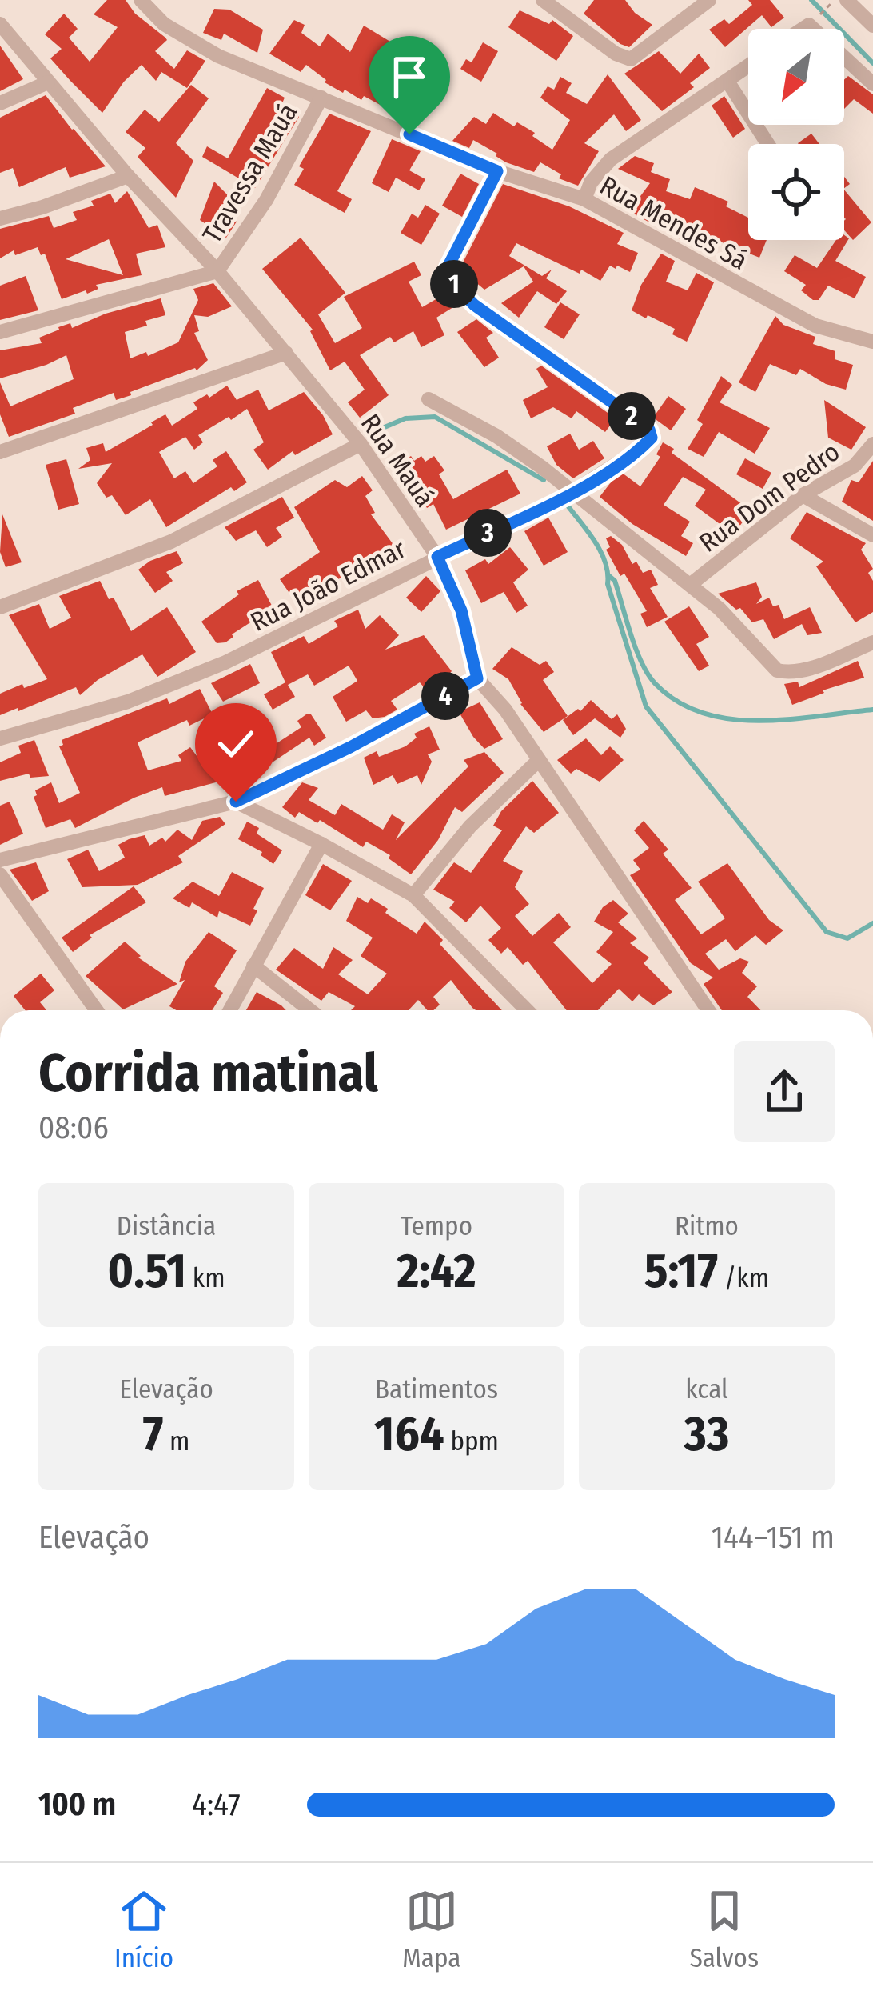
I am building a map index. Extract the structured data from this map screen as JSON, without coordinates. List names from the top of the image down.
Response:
{
  "streets": {
    "street": [
      "Travessa Mauá",
      "Rua Mendes Sá",
      "Rua Mauá",
      "Rua Dom Pedro",
      "Rua João Edmar"
    ]
  },
  "crossings": [
    ["Travessa Mauá", "Rua Mendes Sá"],
    ["Travessa Mauá", "Rua Mauá"],
    ["Rua Mendes Sá", "Rua João Edmar"],
    ["Rua Mauá", "Rua João Edmar"]
  ],
  "north": "bottom left",
  "page": {
    "pins": [
      "1",
      "2",
      "3",
      "4"
    ],
    "heading": ["Corrida matinal", "08:06"],
    "stats": [
      ["Distância", "0.51 km"],
      ["Tempo", "2:42"],
      ["Ritmo", "5:17 /km"],
      ["Elevação", "7 m"],
      ["Batimentos", "164 bpm"],
      ["kcal", "33"]
    ],
    "chart": ["Elevação", "144–151 m"],
    "list": [
      {
        "name": "100 m",
        "note": "4:47"
      }
    ],
    "tabs": ["Início", "Mapa", "Salvos"]
  }
}
